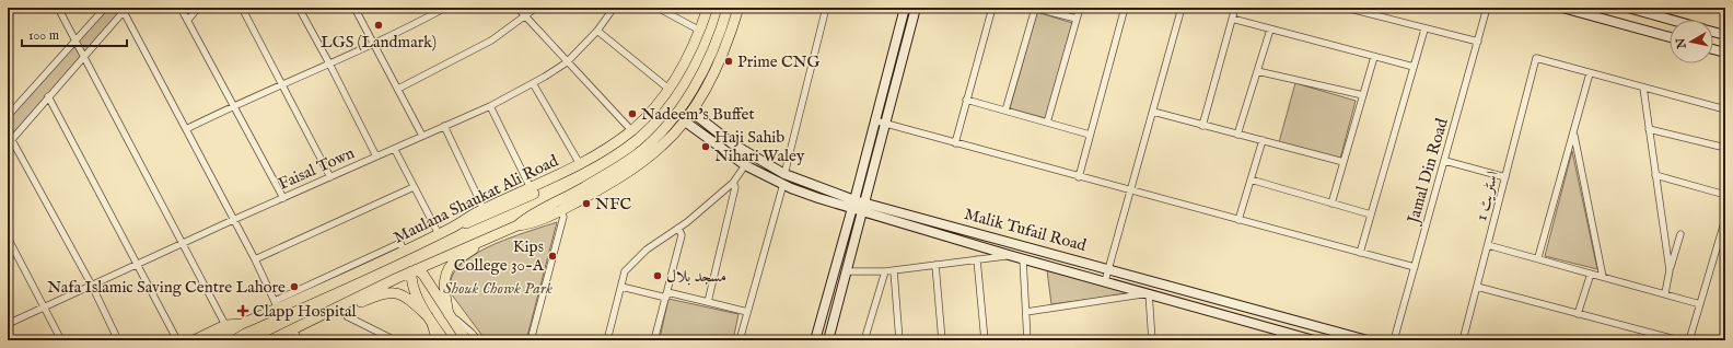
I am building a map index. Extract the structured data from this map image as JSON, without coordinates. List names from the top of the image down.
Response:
{
  "streets": {
    "main road": ["Maulana Shaukat Ali Road"],
    "street": [
      "Faisal Town",
      "Jamal Din Road",
      "اسٹریٹ 1",
      "Malik Tufail Road"
    ]
  },
  "parks": ["Shouk Chowk Park"],
  "places": {
    "other": [
      "LGS (Landmark)",
      "Prime CNG",
      "Nadeem's Buffet",
      "Haji Sahib Nihari Waley",
      "NFC",
      "Kips College 30-A",
      "مسجد بلال",
      "Nafa Islamic Saving Centre Lahore"
    ],
    "health": ["Clapp Hospital"]
  },
  "scale_bar": "100 m",
  "north": "left"
}
